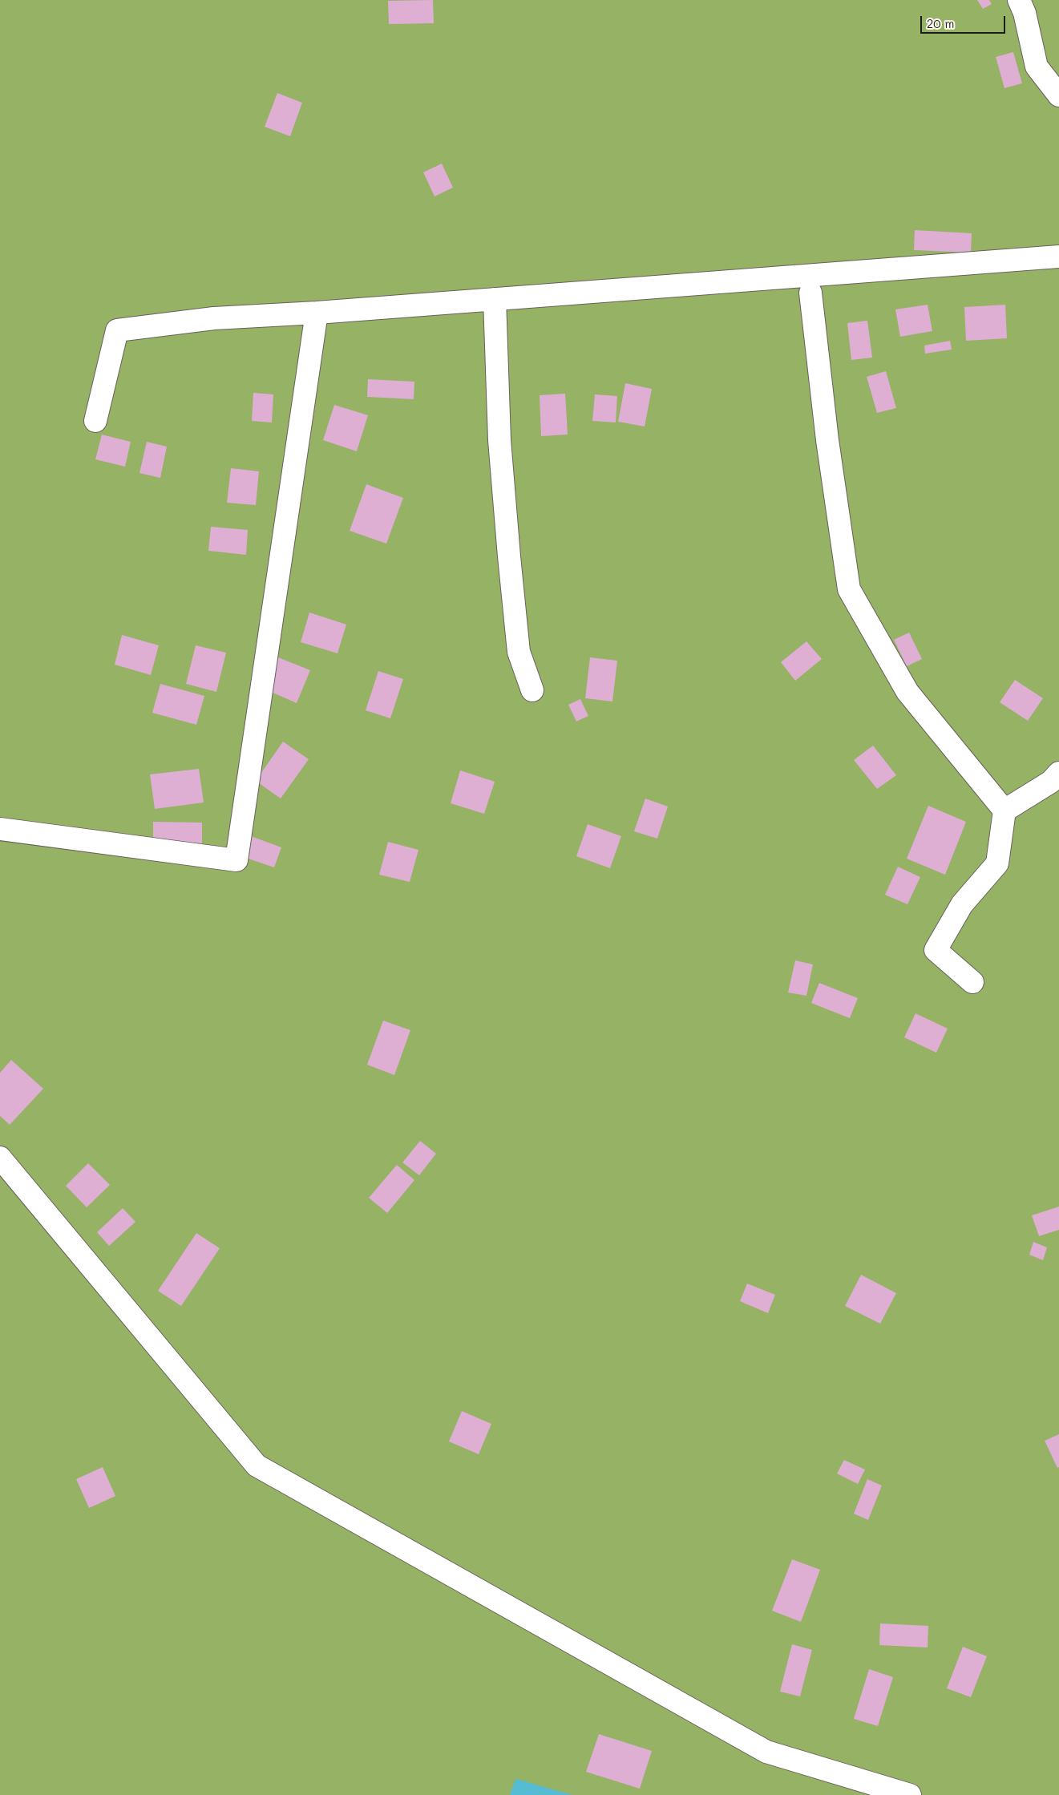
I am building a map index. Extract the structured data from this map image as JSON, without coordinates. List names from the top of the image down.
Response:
{
  "scale_bar": "20 m"
}
